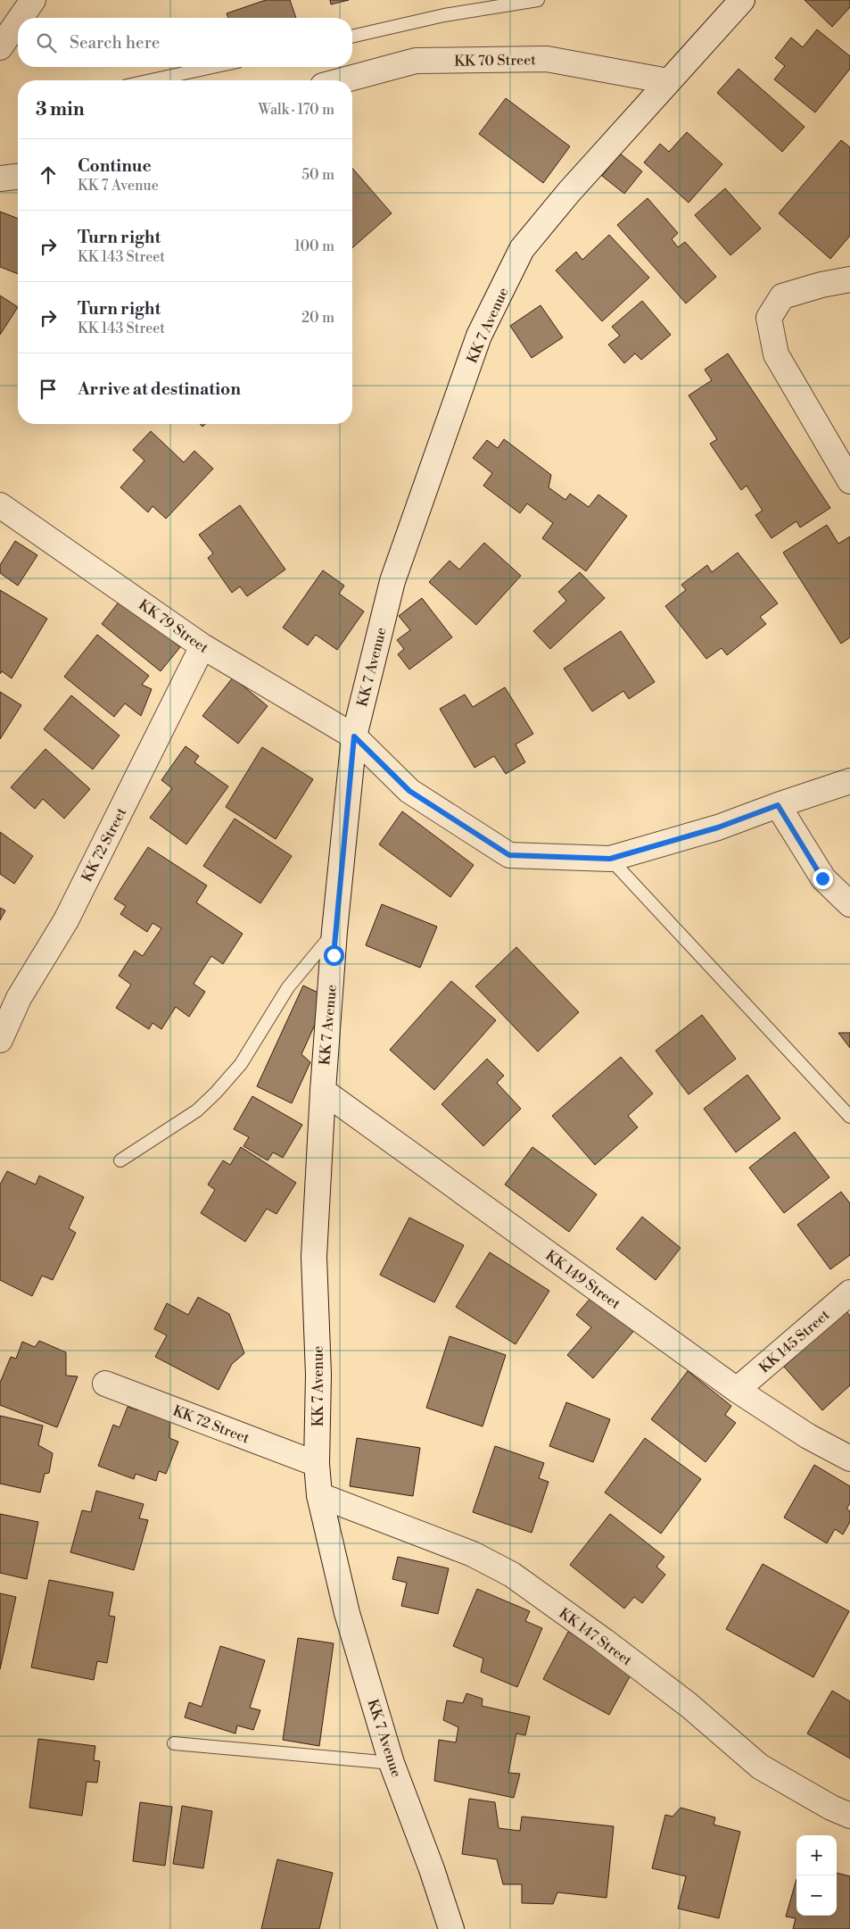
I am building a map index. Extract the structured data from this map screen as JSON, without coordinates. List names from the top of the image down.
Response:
{
  "streets": {
    "street": [
      "KK 70 Street",
      "KK 7 Avenue",
      "KK 79 Street",
      "KK 72 Street",
      "KK 149 Street",
      "KK 145 Street",
      "KK 147 Street"
    ]
  },
  "crossings": [
    ["KK 70 Street", "KK 7 Avenue"],
    ["KK 7 Avenue", "KK 79 Street"],
    ["KK 7 Avenue", "KK 72 Street"],
    ["KK 7 Avenue", "KK 149 Street"],
    ["KK 7 Avenue", "KK 147 Street"],
    ["KK 79 Street", "KK 72 Street"],
    ["KK 149 Street", "KK 145 Street"]
  ],
  "page": {
    "search": "Search here",
    "heading": ["3 min", "Walk · 170 m"],
    "list": [
      ["Continue", "KK 7 Avenue", "50 m"],
      ["Turn right", "KK 143 Street", "100 m"],
      ["Turn right", "KK 143 Street", "20 m"],
      "Arrive at destination"
    ],
    "map_buttons": ["+", "−"]
  }
}
